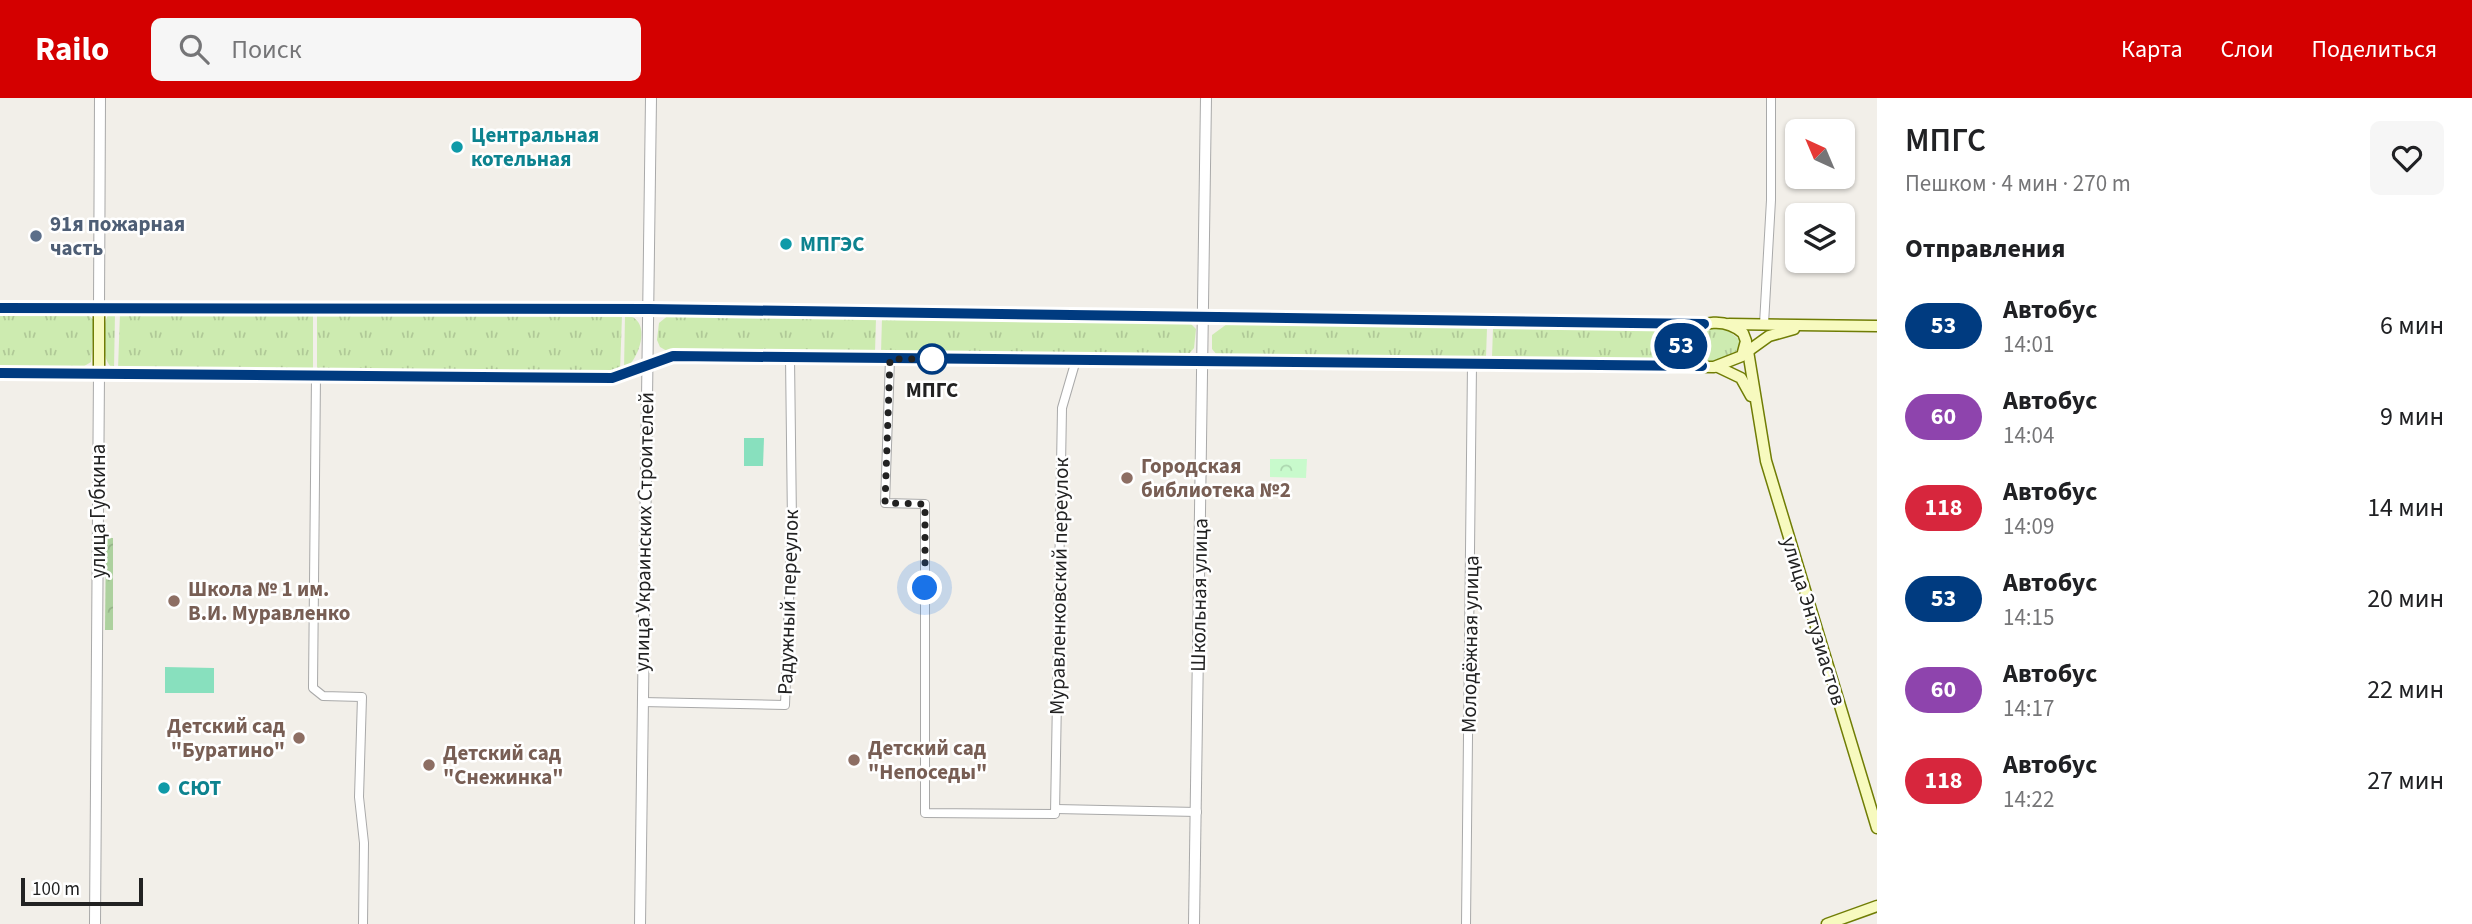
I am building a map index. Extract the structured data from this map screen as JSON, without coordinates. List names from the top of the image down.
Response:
{
  "streets": {
    "main road": ["улица Губкина", "улица Энтузиастов"],
    "street": [
      "улица Украинских Строителей",
      "Муравленковский переулок",
      "Школьная улица",
      "Радужный переулок",
      "Молодёжная улица"
    ]
  },
  "crossings": [
    ["улица Украинских Строителей", "Радужный переулок"]
  ],
  "places": [
    "Центральная котельная",
    "91я пожарная часть",
    "МПГЭС",
    "МПГС",
    "Городская библиотека №2",
    "Школа № 1 им. В.И. Муравленко",
    "Детский сад \"Буратино\"",
    "Детский сад \"Непоседы\"",
    "Детский сад \"Снежинка\"",
    "СЮТ"
  ],
  "lines": ["bus line 53"],
  "scale_bar": "100 m",
  "north": "top left",
  "page": {
    "header": "Railo",
    "search": "Поиск",
    "nav": ["Карта", "Слои", "Поделиться"],
    "on_map": "53",
    "heading": [
      ["МПГС", "Пешком · 4 мин · 270 m"],
      "Отправления"
    ],
    "list": [
      {
        "mark": "53",
        "name": "Автобус",
        "note": "14:01",
        "value": "6 мин"
      },
      {
        "mark": "60",
        "name": "Автобус",
        "note": "14:04",
        "value": "9 мин"
      },
      {
        "mark": "118",
        "name": "Автобус",
        "note": "14:09",
        "value": "14 мин"
      },
      {
        "mark": "53",
        "name": "Автобус",
        "note": "14:15",
        "value": "20 мин"
      },
      {
        "mark": "60",
        "name": "Автобус",
        "note": "14:17",
        "value": "22 мин"
      },
      {
        "mark": "118",
        "name": "Автобус",
        "note": "14:22",
        "value": "27 мин"
      }
    ],
    "scale": "100 m"
  }
}
